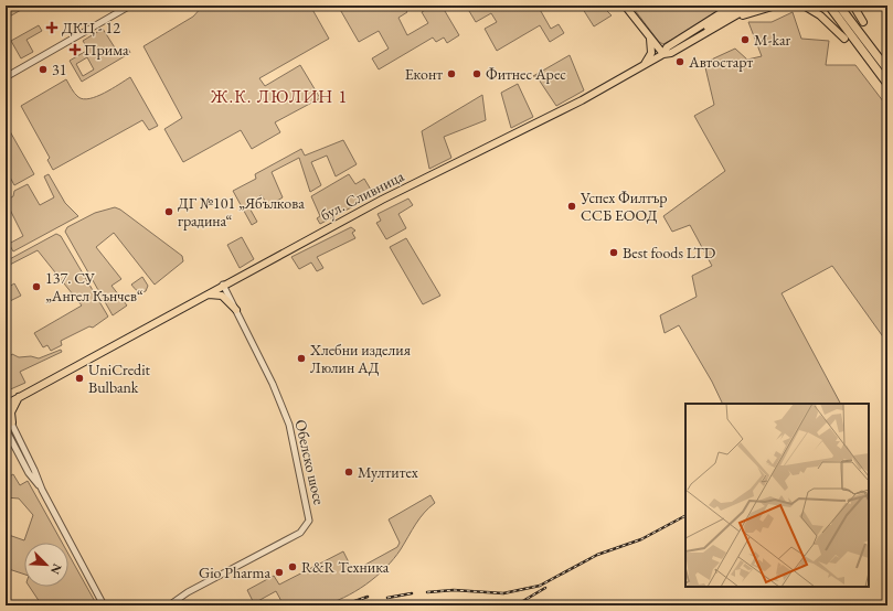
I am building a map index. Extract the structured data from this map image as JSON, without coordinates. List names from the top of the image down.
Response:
{
  "streets": {
    "main road": ["бул. Сливница"],
    "street": ["Обелско шосе"]
  },
  "crossings": [
    ["бул. Сливница", "Обелско шосе"]
  ],
  "districts": ["Ж.К. ЛЮЛИН 1"],
  "places": {
    "health": ["ДКЦ - 12", "Прима"],
    "other": [
      "M-kar",
      "Автостарт",
      "31",
      "Еконт",
      "Фитнес Арес",
      "Успех Филтър ССБ ЕООД",
      "ДГ №101 „Ябълкова градина“",
      "Best foods LTD",
      "137. СУ „Ангел Кънчев“",
      "Хлебни изделия Люлин АД",
      "UniCredit Bulbank",
      "Мултитех",
      "R&R Техника",
      "Gio Pharma"
    ]
  },
  "north": "bottom right"
}
